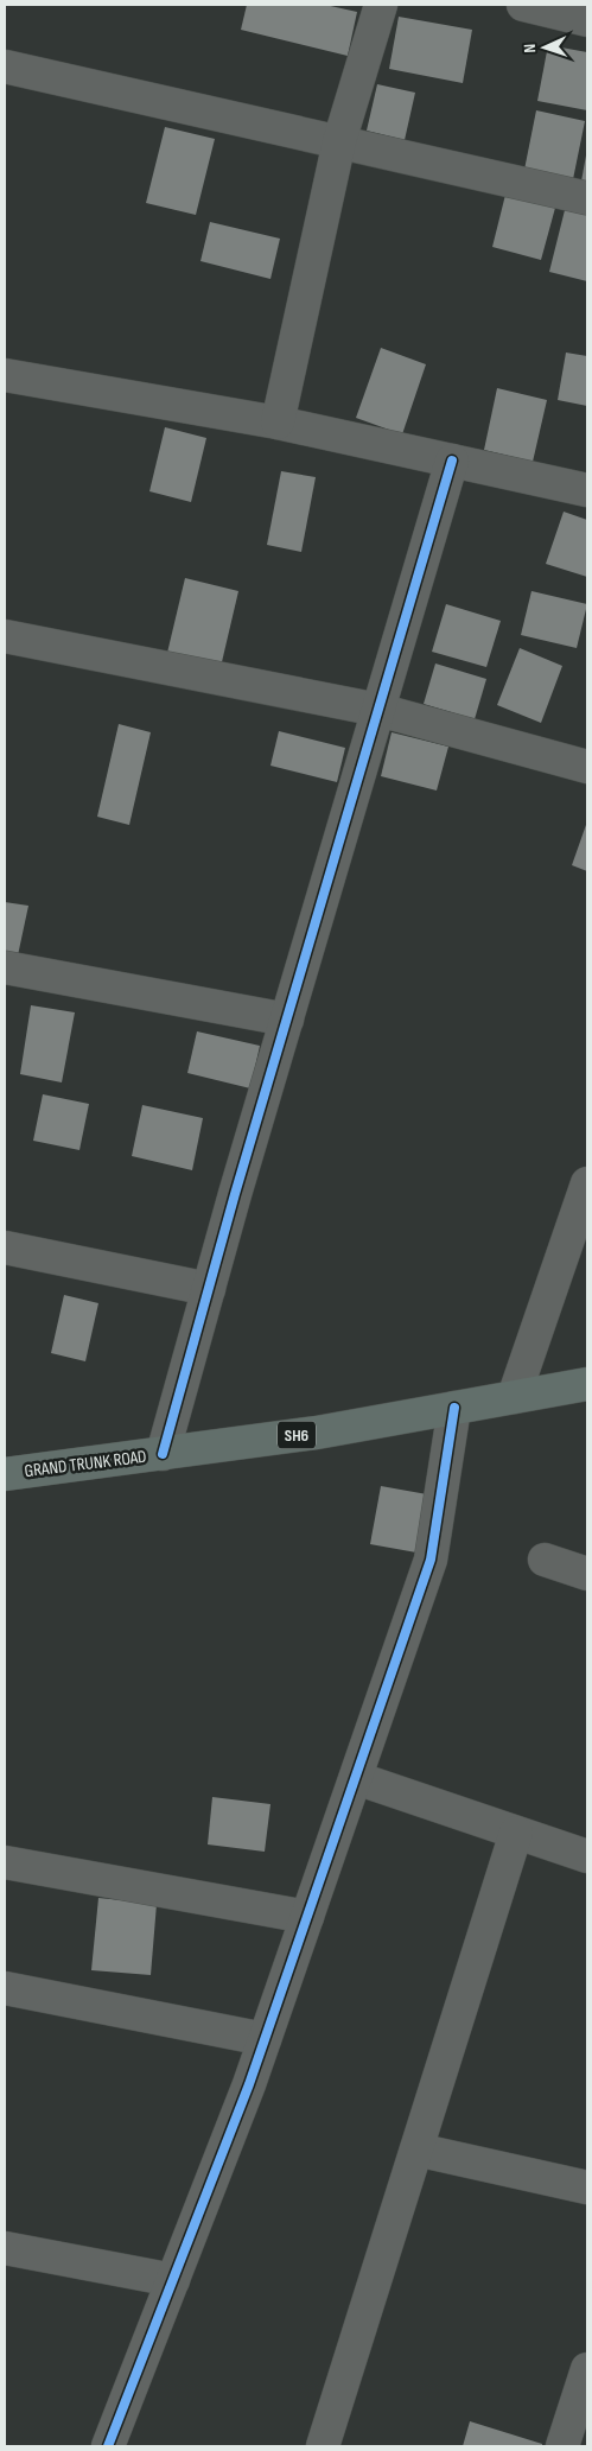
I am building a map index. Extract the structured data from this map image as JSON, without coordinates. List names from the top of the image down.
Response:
{
  "streets": {
    "main road": ["SH6", "GRAND TRUNK ROAD"]
  },
  "north": "left"
}
